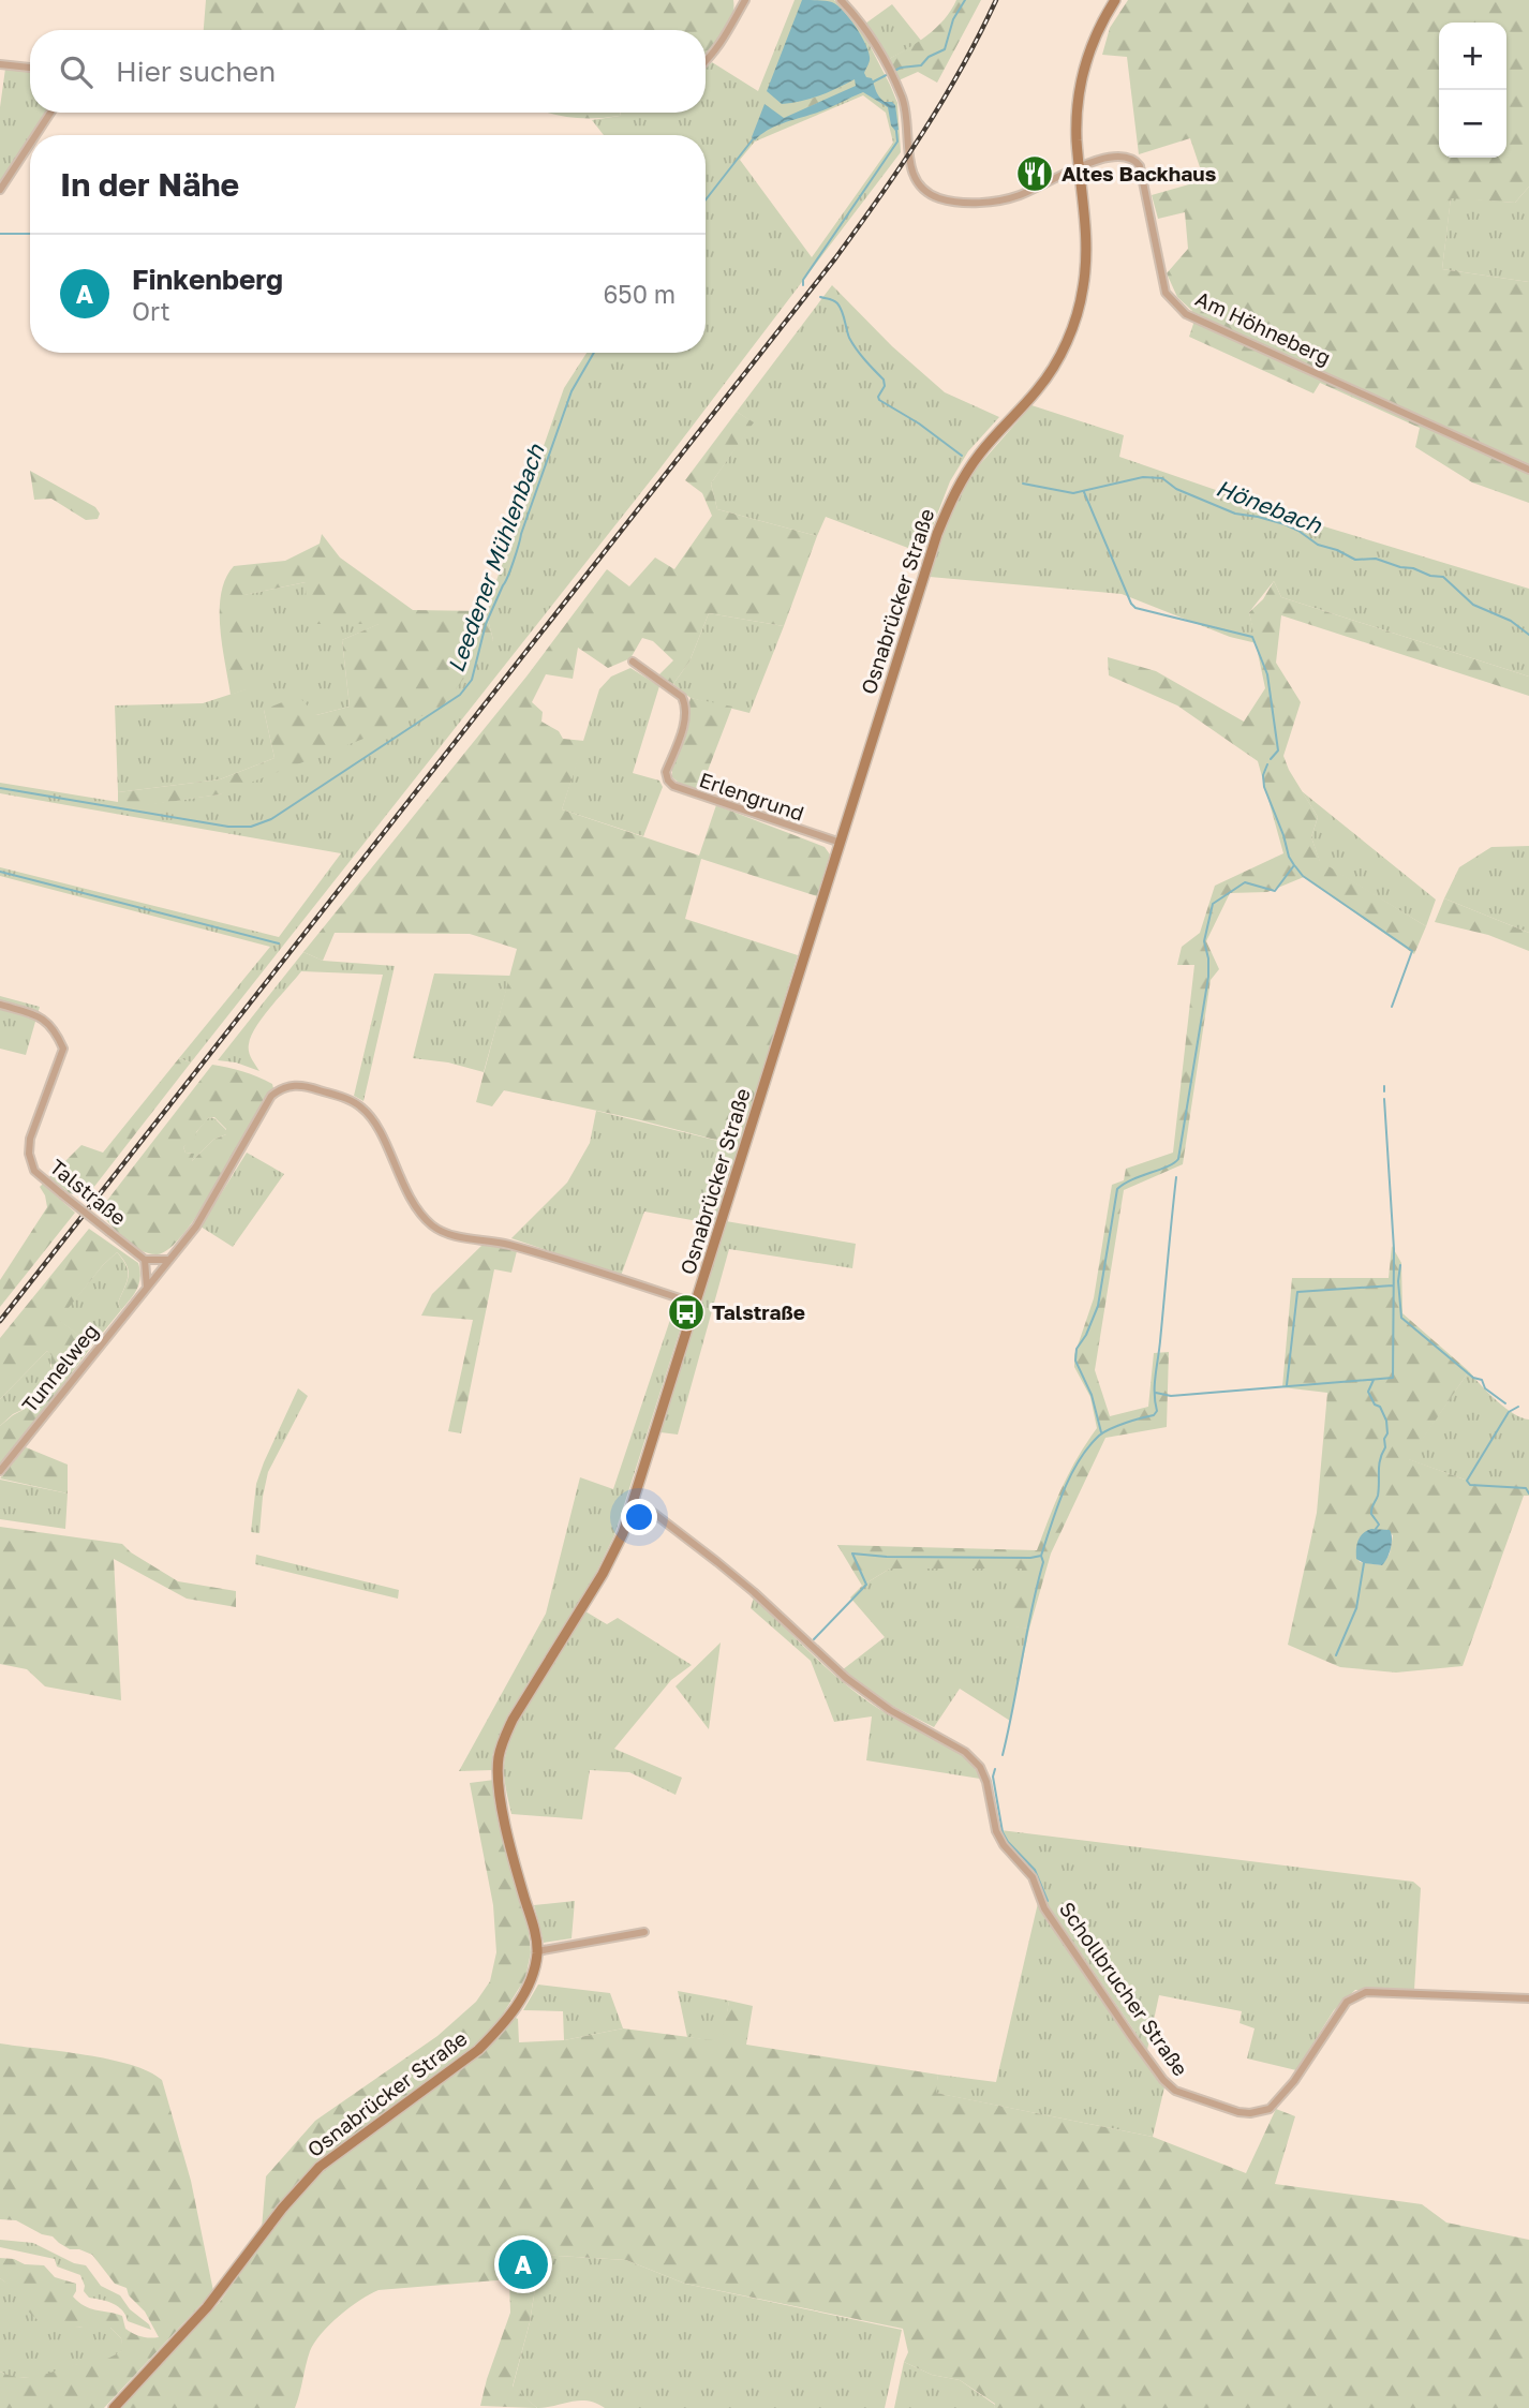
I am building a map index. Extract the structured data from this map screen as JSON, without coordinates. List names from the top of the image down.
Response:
{
  "streets": {
    "main road": ["Osnabrücker Straße"],
    "street": [
      "Am Höhneberg",
      "Erlengrund",
      "Talstraße",
      "Tunnelweg",
      "Schollbrucher Straße"
    ]
  },
  "crossings": [
    ["Am Höhneberg", "Osnabrücker Straße"],
    ["Osnabrücker Straße", "Erlengrund"],
    ["Osnabrücker Straße", "Schollbrucher Straße"]
  ],
  "water": ["Hönebach", "Leedener Mühlenbach"],
  "places": {
    "restaurant": ["Altes Backhaus"],
    "bus stop": ["Talstraße"]
  },
  "page": {
    "map_buttons": ["+", "−"],
    "search": "Hier suchen",
    "heading": "In der Nähe",
    "list": [
      {
        "mark": "A",
        "name": "Finkenberg",
        "note": "Ort",
        "value": "650 m"
      }
    ],
    "pins": "A"
  }
}
